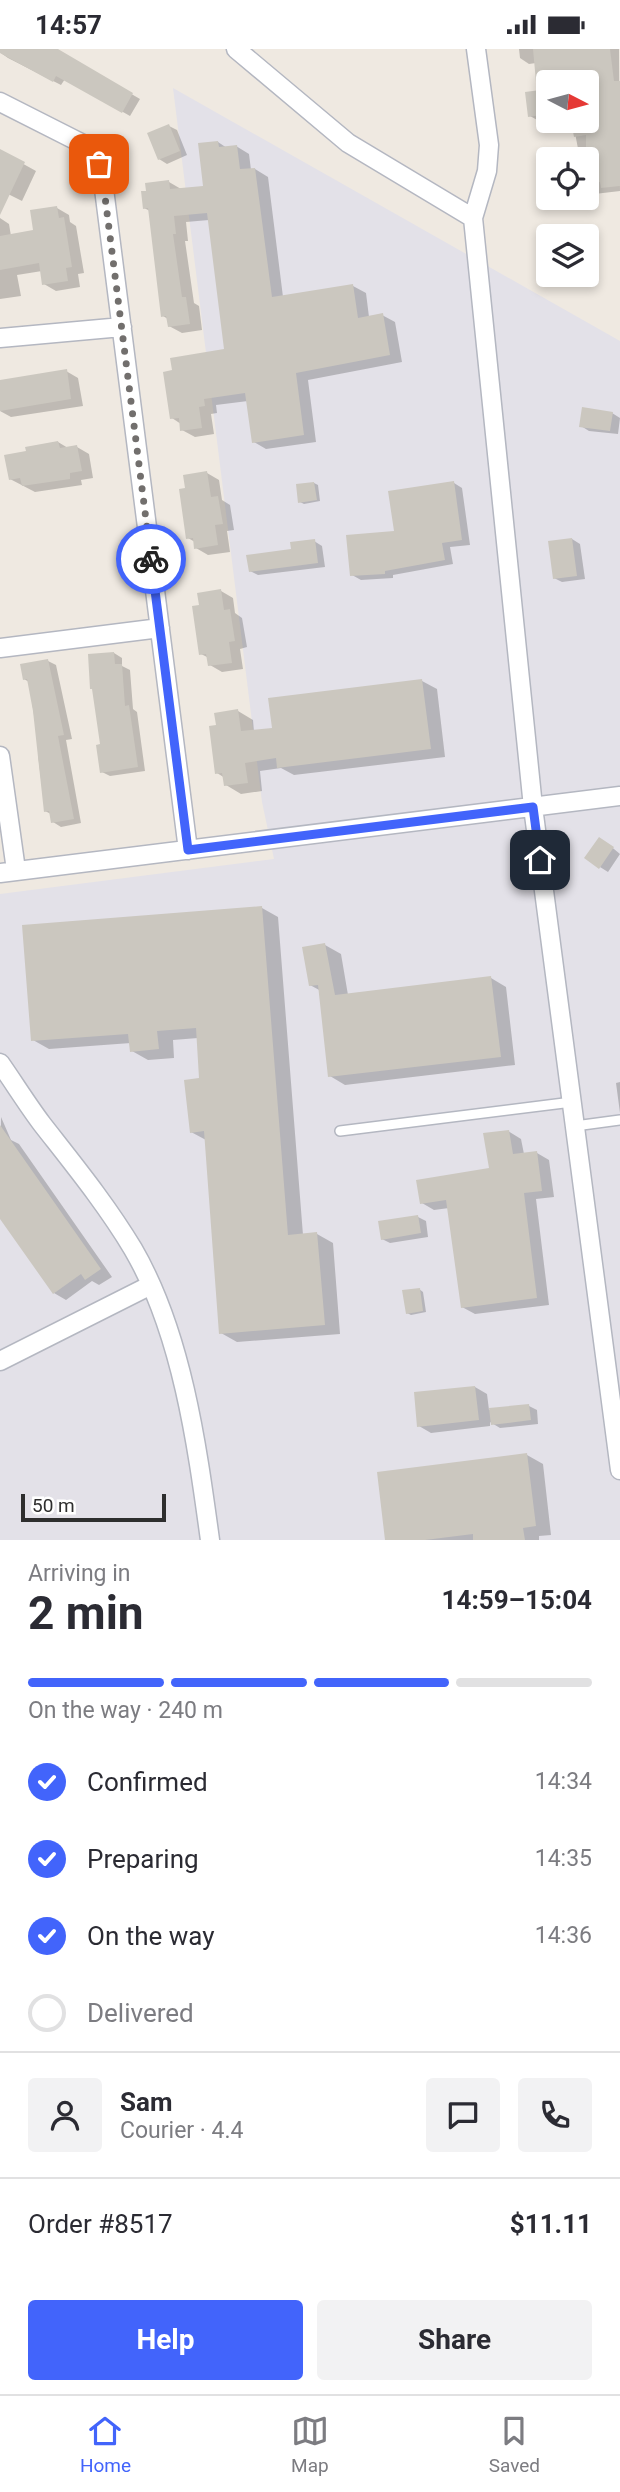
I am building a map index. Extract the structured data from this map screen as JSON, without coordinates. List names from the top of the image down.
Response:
{
  "scale_bar": "50 m",
  "north": "right",
  "page": {
    "status": "14:57",
    "scale": "50 m",
    "heading": ["2 min", "Arriving in", "14:59–15:04"],
    "panel": [
      "Sam",
      "Courier · 4.4",
      "Order #8517",
      "$11.11"
    ],
    "bar": "On the way · 240 m",
    "list": [
      ["Confirmed", "14:34"],
      ["Preparing", "14:35"],
      ["On the way", "14:36"],
      "Delivered"
    ],
    "buttons": ["Help", "Share"],
    "tabs": ["Home", "Map", "Saved"]
  }
}
